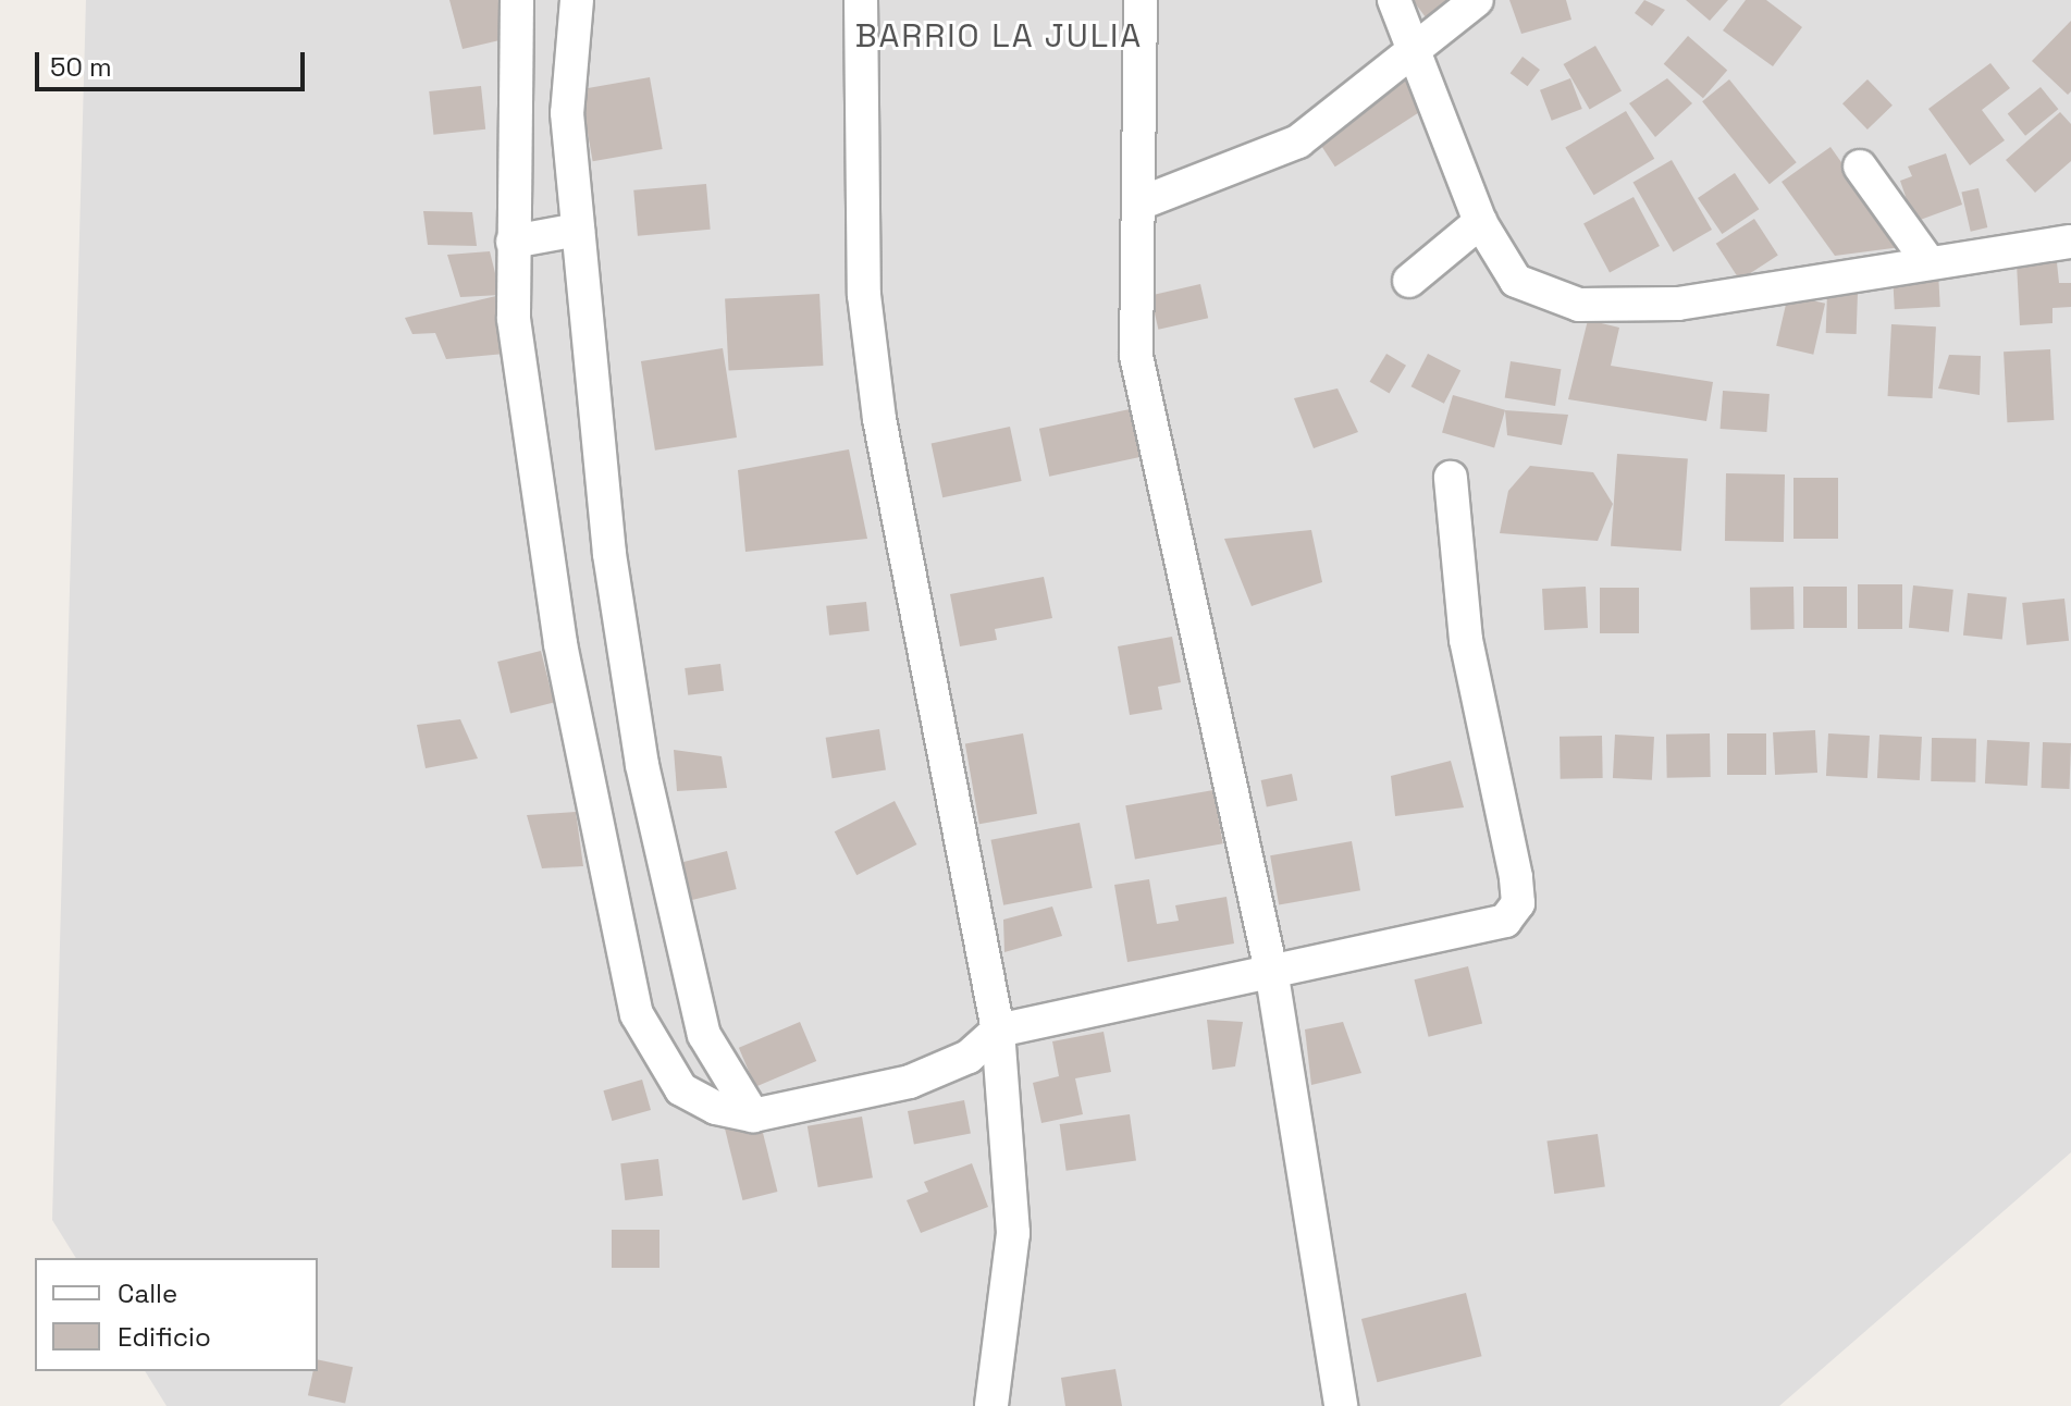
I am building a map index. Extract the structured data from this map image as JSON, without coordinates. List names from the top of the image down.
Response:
{
  "districts": ["BARRIO LA JULIA"],
  "legend": ["Calle", "Edificio"],
  "scale_bar": "50 m"
}
